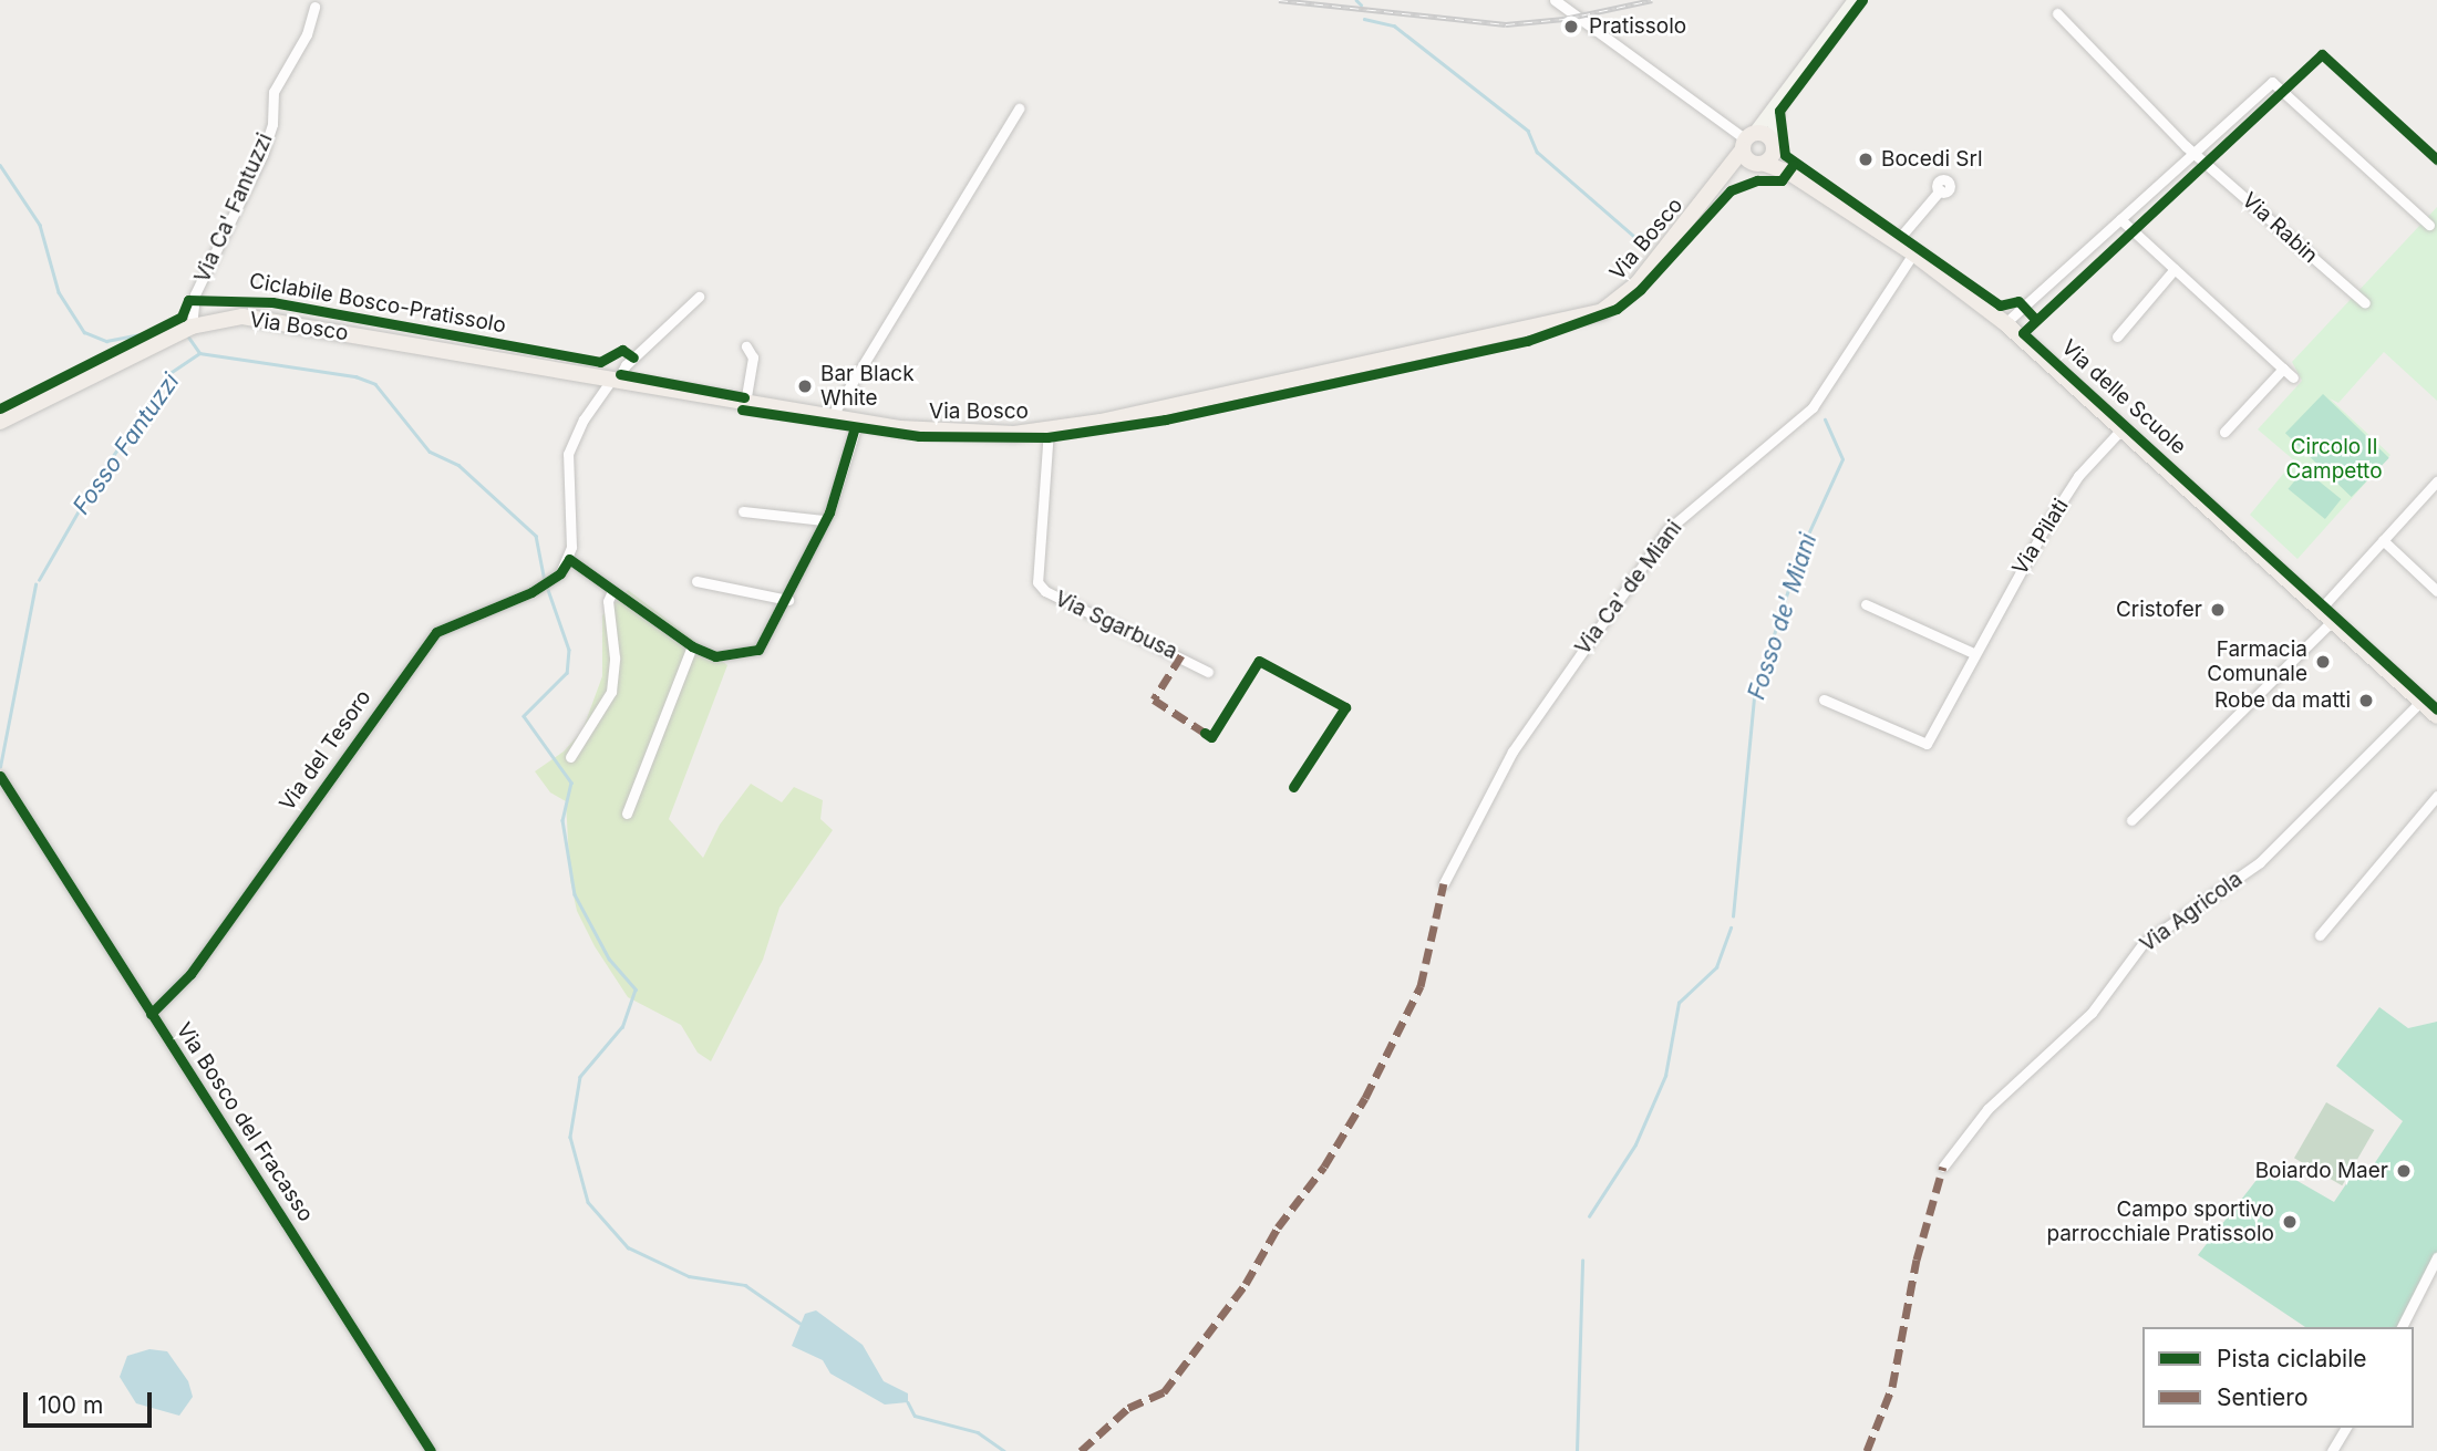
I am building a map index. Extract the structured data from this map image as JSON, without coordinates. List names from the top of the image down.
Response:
{
  "streets": {
    "main road": ["Via Bosco", "Via delle Scuole"],
    "street": [
      "Via Ca' Fantuzzi",
      "Via Rabin",
      "Via Pilati",
      "Via Ca' de Miani",
      "Via Sgarbusa",
      "Via del Tesoro",
      "Via Agricola",
      "Via Bosco del Fracasso"
    ],
    "cycle path": ["Ciclabile Bosco-Pratissolo"]
  },
  "crossings": [
    ["Via Ca' Fantuzzi", "Via Bosco"],
    ["Via Bosco", "Via delle Scuole"],
    ["Via Bosco", "Via Sgarbusa"],
    ["Via delle Scuole", "Via Pilati"],
    ["Via delle Scuole", "Via Ca' de Miani"],
    ["Via delle Scuole", "Via Agricola"],
    ["Via del Tesoro", "Via Bosco del Fracasso"]
  ],
  "water": ["Fosso Fantuzzi", "Fosso de' Miani"],
  "parks": ["Circolo Il Campetto"],
  "places": [
    "Pratissolo",
    "Bocedi Srl",
    "Bar Black White",
    "Cristofer",
    "Farmacia Comunale",
    "Robe da matti",
    "Boiardo Maer",
    "Campo sportivo parrocchiale Pratissolo"
  ],
  "legend": ["Pista ciclabile", "Sentiero"],
  "scale_bar": "100 m"
}
